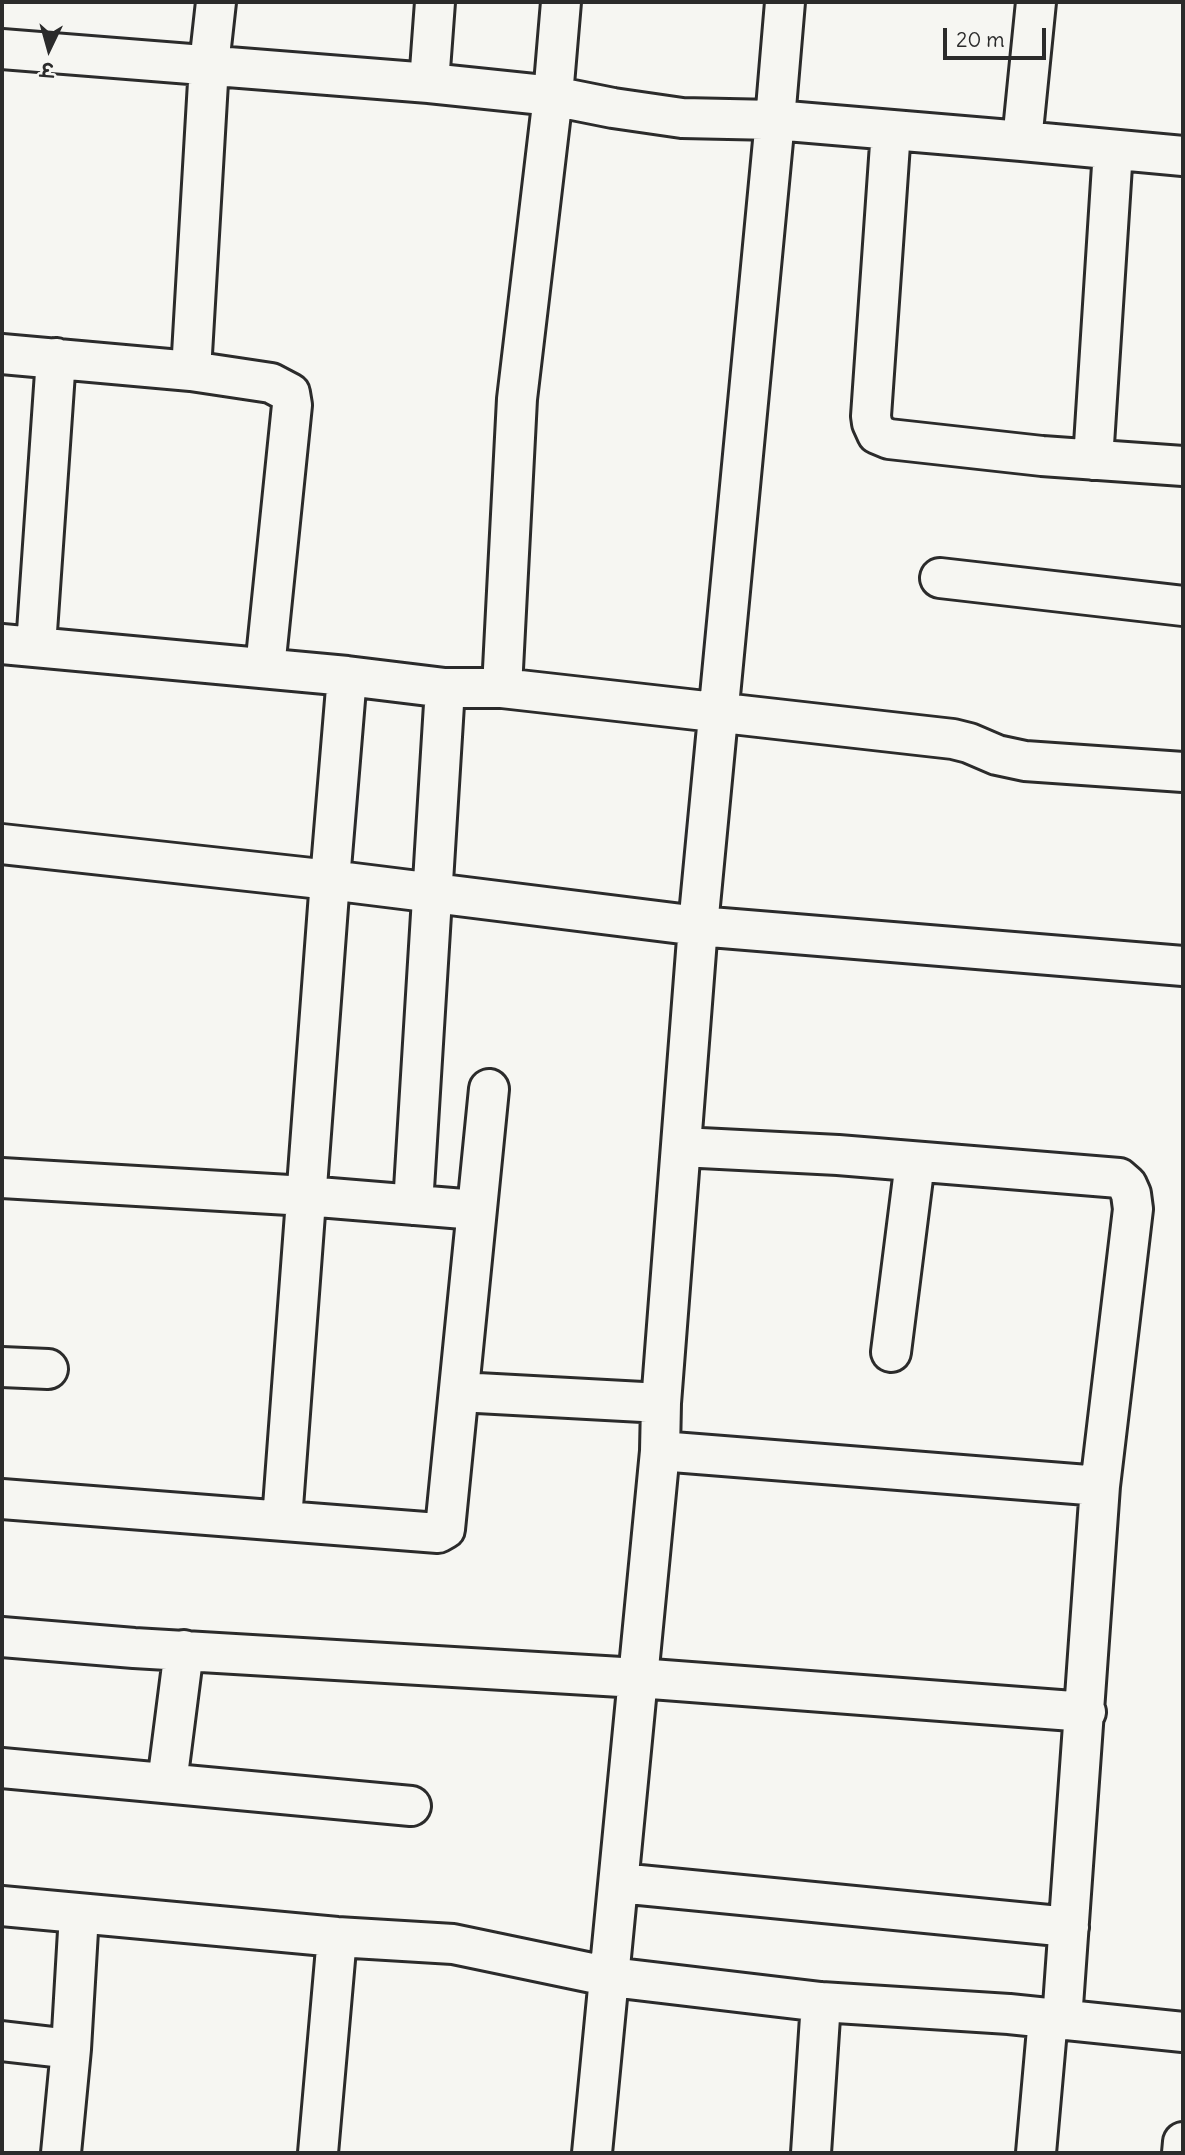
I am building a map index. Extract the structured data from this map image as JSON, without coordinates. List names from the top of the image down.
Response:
{
  "scale_bar": "20 m",
  "north": "bottom"
}
